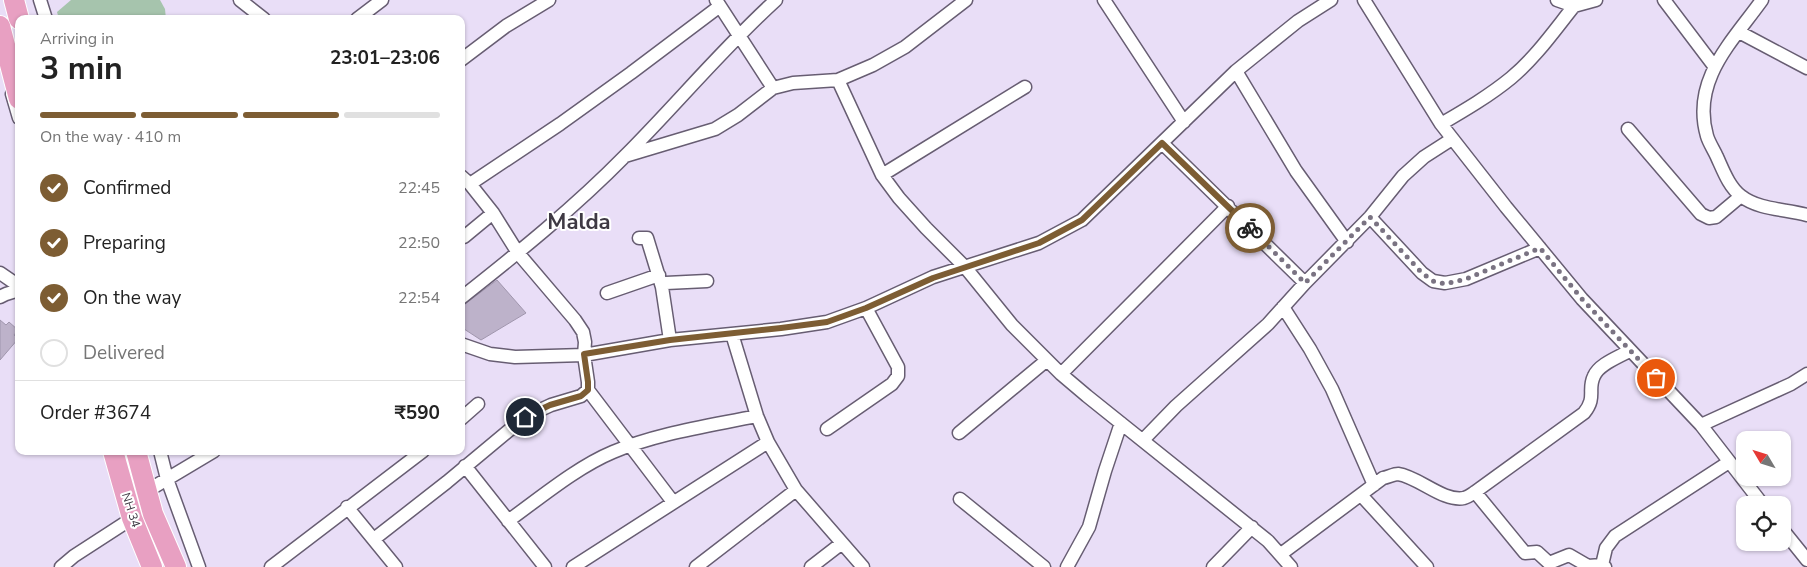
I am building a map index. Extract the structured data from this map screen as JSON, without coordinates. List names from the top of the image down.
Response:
{
  "streets": {
    "main road": ["NH 34"]
  },
  "districts": ["Malda"],
  "north": "top left",
  "page": {
    "heading": ["3 min", "Arriving in", "23:01–23:06"],
    "panel": ["Order #3674", "₹590"],
    "bar": "On the way · 410 m",
    "list": [
      ["Confirmed", "22:45"],
      ["Preparing", "22:50"],
      ["On the way", "22:54"],
      "Delivered"
    ]
  }
}
